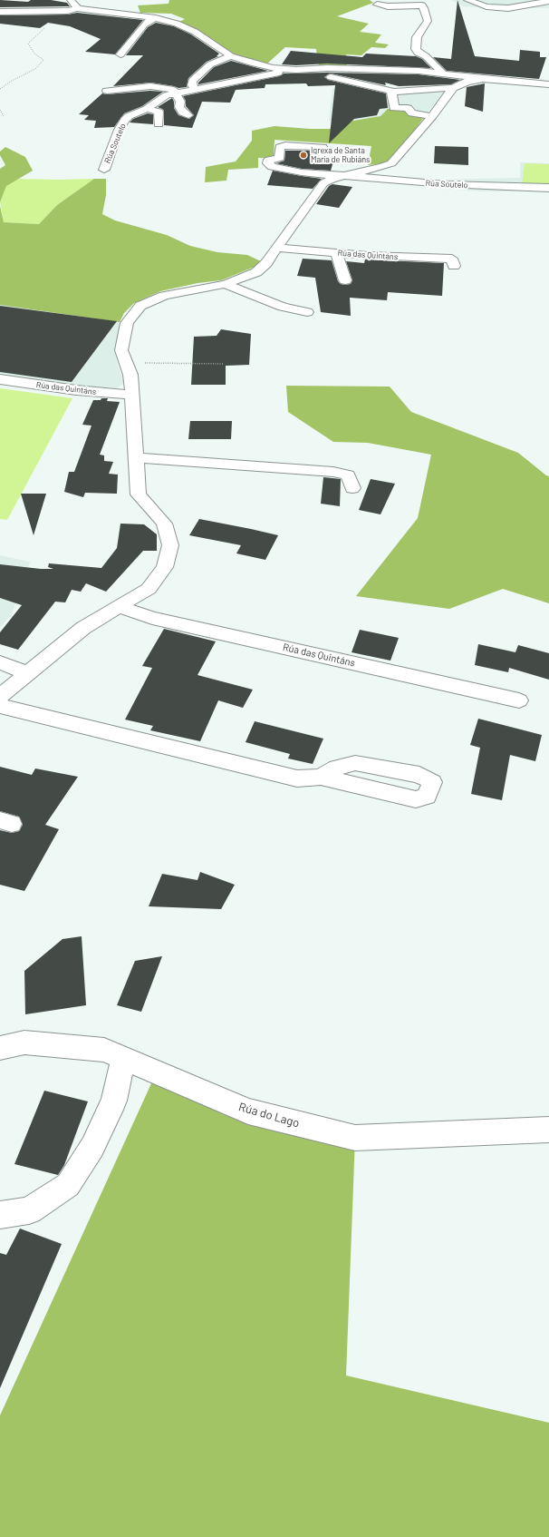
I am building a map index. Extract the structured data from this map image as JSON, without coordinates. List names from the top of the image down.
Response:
{
  "streets": {
    "street": ["Rúa Soutelo", "Rúa das Quintáns", "Rúa do Lago"]
  },
  "places": ["Igrexa de Santa María de Rubiáns"]
}
